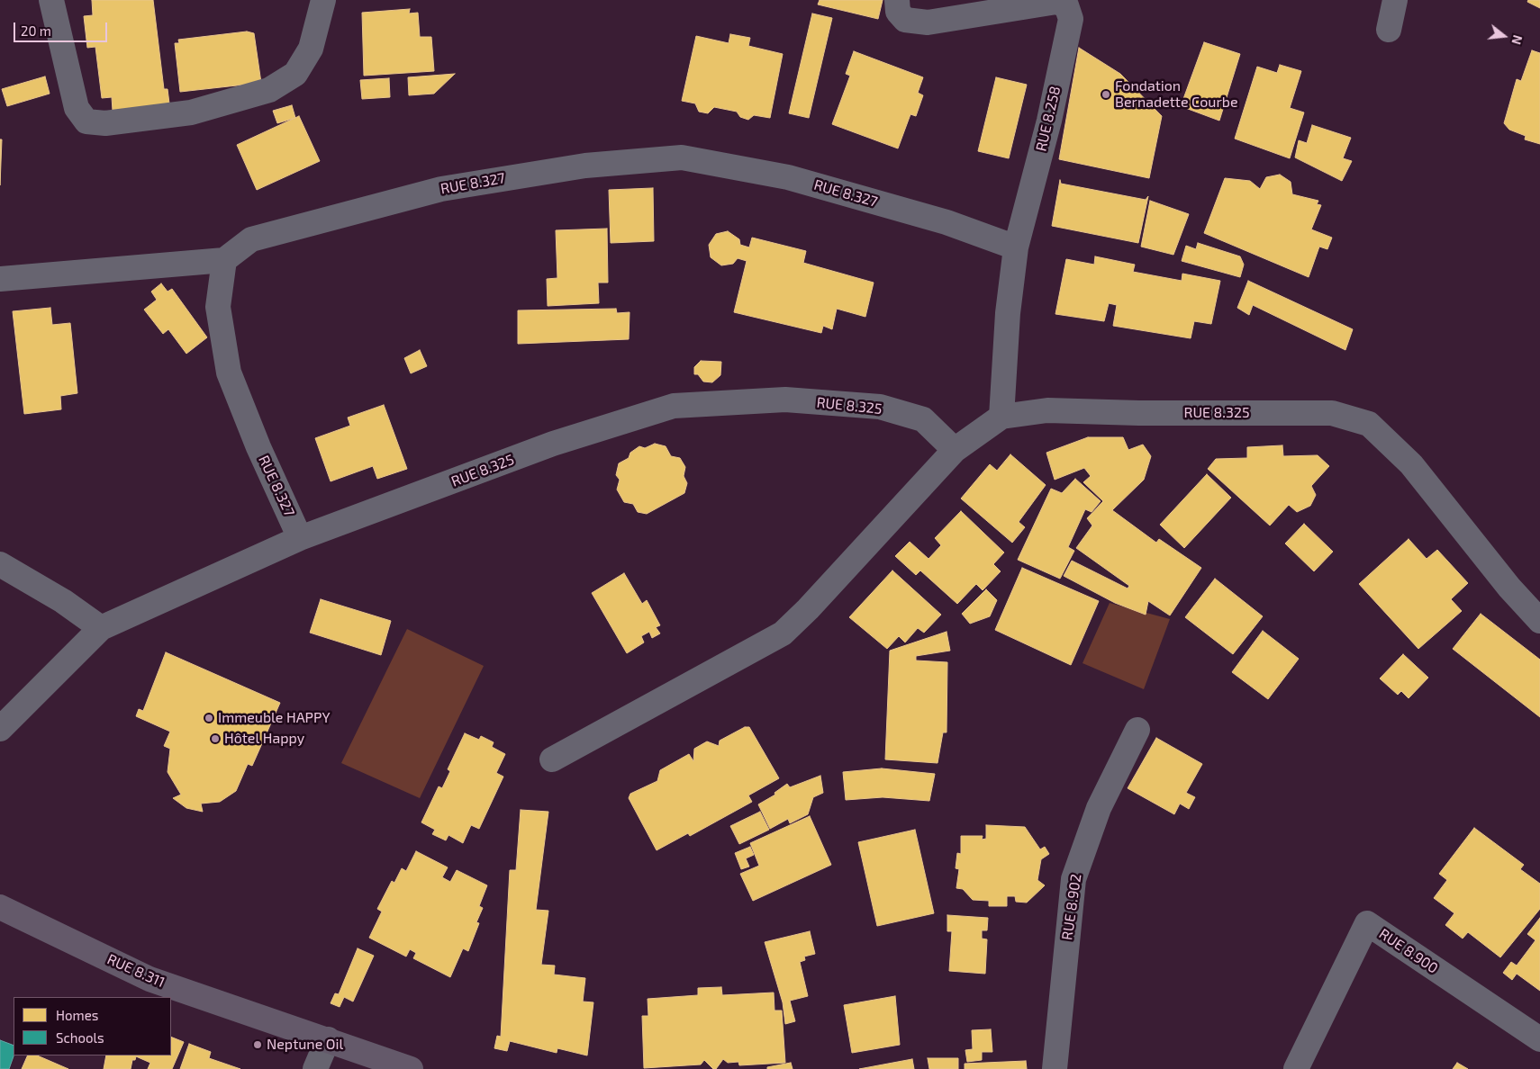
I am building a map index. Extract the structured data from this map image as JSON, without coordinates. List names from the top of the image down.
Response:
{
  "streets": {
    "main road": ["RUE 8.311"],
    "street": [
      "RUE 8.258",
      "RUE 8.327",
      "RUE 8.325",
      "RUE 8.902",
      "RUE 8.900"
    ]
  },
  "crossings": [
    ["RUE 8.258", "RUE 8.327"],
    ["RUE 8.258", "RUE 8.325"],
    ["RUE 8.327", "RUE 8.325"]
  ],
  "places": [
    "Fondation Bernadette Courbe",
    "Immeuble HAPPY",
    "Hôtel Happy",
    "Neptune Oil"
  ],
  "legend": ["Homes", "Schools"],
  "scale_bar": "20 m",
  "north": "right"
}
